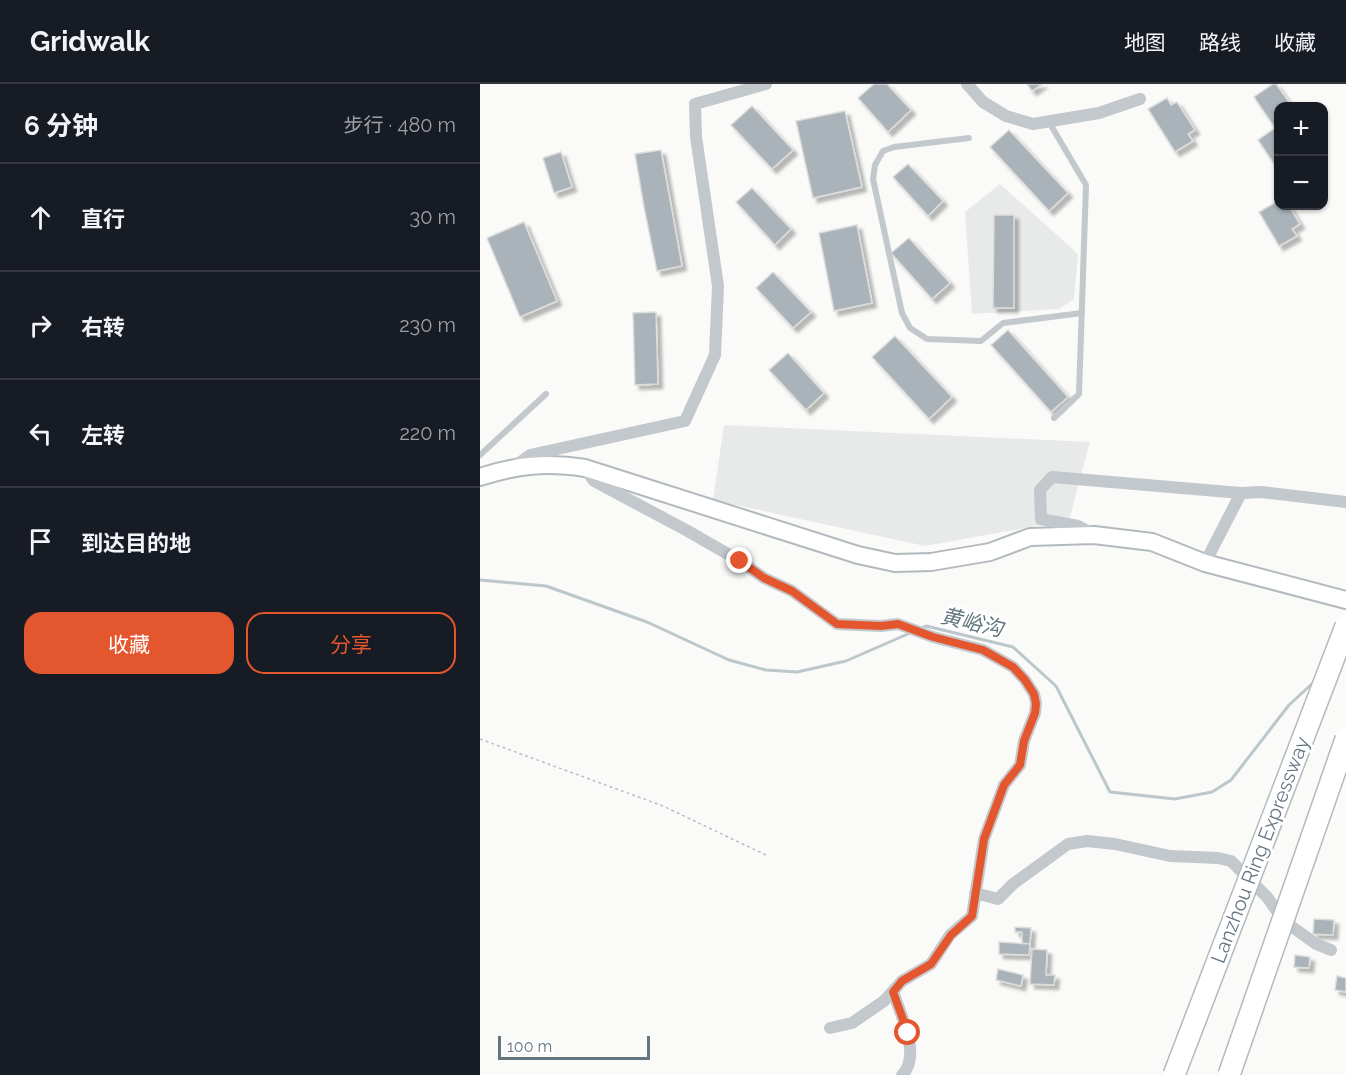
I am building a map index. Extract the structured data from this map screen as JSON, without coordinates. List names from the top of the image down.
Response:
{
  "streets": {
    "highway": ["Lanzhou Ring Expressway"]
  },
  "water": ["黄峪沟"],
  "scale_bar": "100 m",
  "page": {
    "header": "Gridwalk",
    "nav": ["地图", "路线", "收藏"],
    "heading": ["6 分钟", "步行 · 480 m"],
    "map_buttons": ["+", "−"],
    "list": [
      ["直行", "30 m"],
      ["右转", "230 m"],
      ["左转", "220 m"],
      "到达目的地"
    ],
    "buttons": ["收藏", "分享"],
    "scale": "100 m"
  }
}
